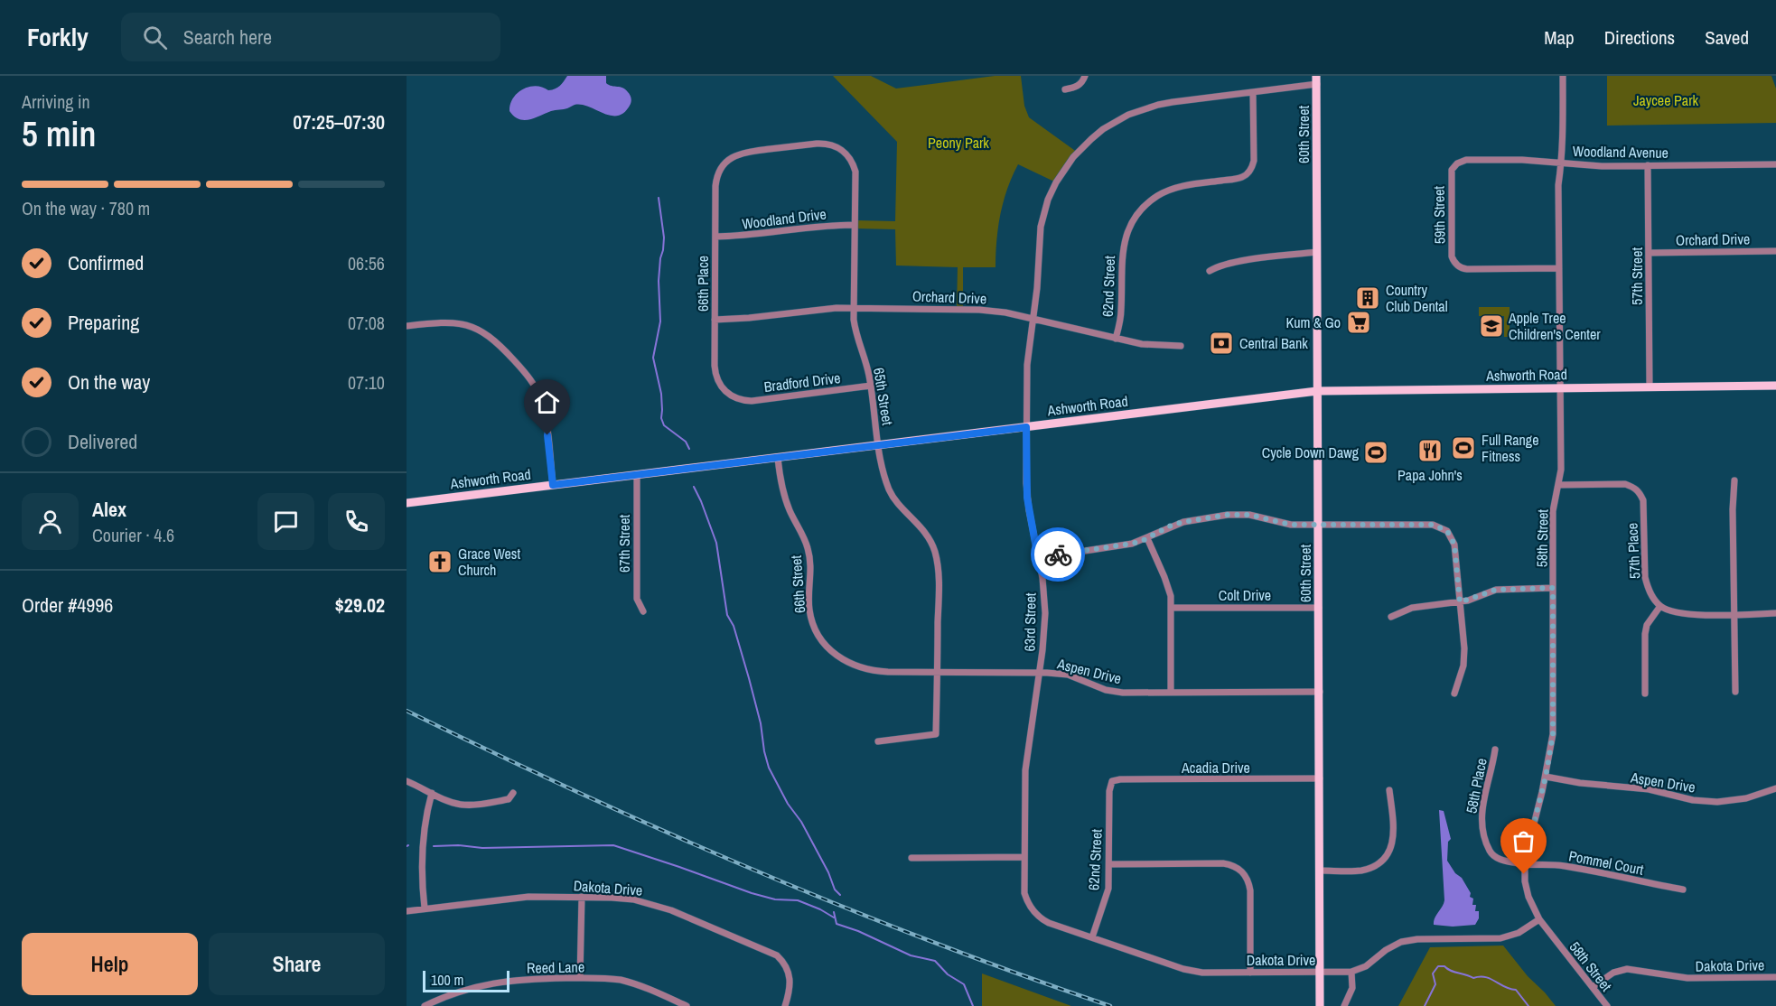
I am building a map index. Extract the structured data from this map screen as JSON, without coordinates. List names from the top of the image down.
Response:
{
  "streets": {
    "main road": ["60th Street", "Ashworth Road"],
    "street": [
      "Woodland Avenue",
      "59th Street",
      "Woodland Drive",
      "Orchard Drive",
      "57th Street",
      "66th Place",
      "62nd Street",
      "Bradford Drive",
      "65th Street",
      "58th Street",
      "67th Street",
      "57th Place",
      "66th Street",
      "Colt Drive",
      "63rd Street",
      "Aspen Drive",
      "Acadia Drive",
      "58th Place",
      "Pommel Court",
      "Dakota Drive",
      "Reed Lane"
    ]
  },
  "crossings": [
    ["60th Street", "Ashworth Road"],
    ["60th Street", "Colt Drive"],
    ["60th Street", "63rd Street"],
    ["60th Street", "Aspen Drive"],
    ["60th Street", "Acadia Drive"],
    ["60th Street", "Dakota Drive"],
    ["Woodland Avenue", "59th Street"],
    ["Woodland Avenue", "57th Street"],
    ["Woodland Avenue", "58th Street"],
    ["59th Street", "58th Street"],
    ["Woodland Drive", "66th Place"],
    ["Woodland Drive", "65th Street"],
    ["Orchard Drive", "57th Street"],
    ["Orchard Drive", "66th Place"],
    ["Orchard Drive", "62nd Street"],
    ["Orchard Drive", "65th Street"],
    ["Orchard Drive", "63rd Street"],
    ["57th Street", "Ashworth Road"],
    ["66th Place", "Bradford Drive"],
    ["66th Place", "65th Street"],
    ["62nd Street", "63rd Street"],
    ["62nd Street", "Acadia Drive"],
    ["62nd Street", "Dakota Drive"],
    ["Ashworth Road", "65th Street"],
    ["Ashworth Road", "58th Street"],
    ["Ashworth Road", "67th Street"],
    ["Ashworth Road", "66th Street"],
    ["Ashworth Road", "63rd Street"],
    ["Bradford Drive", "65th Street"],
    ["65th Street", "Aspen Drive"],
    ["58th Street", "57th Place"],
    ["58th Street", "Aspen Drive"],
    ["58th Street", "58th Place"],
    ["58th Street", "Pommel Court"],
    ["58th Street", "Dakota Drive"],
    ["66th Street", "Aspen Drive"],
    ["63rd Street", "Aspen Drive"],
    ["63rd Street", "Dakota Drive"],
    ["58th Place", "Pommel Court"]
  ],
  "parks": ["Jaycee Park", "Peony Park"],
  "places": {
    "building": ["Country Club Dental"],
    "supermarket": ["Kum & Go"],
    "school or university": ["Apple Tree Children's Center"],
    "bank": ["Central Bank"],
    "sports": ["Full Range Fitness", "Cycle Down Dawg"],
    "restaurant": ["Papa John's"],
    "church": ["Grace West Church"]
  },
  "scale_bar": "100 m",
  "page": {
    "header": "Forkly",
    "search": "Search here",
    "nav": ["Map", "Directions", "Saved"],
    "heading": ["5 min", "Arriving in", "07:25–07:30"],
    "panel": [
      "Alex",
      "Courier · 4.6",
      "Order #4996",
      "$29.02"
    ],
    "bar": "On the way · 780 m",
    "list": [
      ["Confirmed", "06:56"],
      ["Preparing", "07:08"],
      ["On the way", "07:10"],
      "Delivered"
    ],
    "buttons": ["Help", "Share"],
    "scale": "100 m"
  }
}
